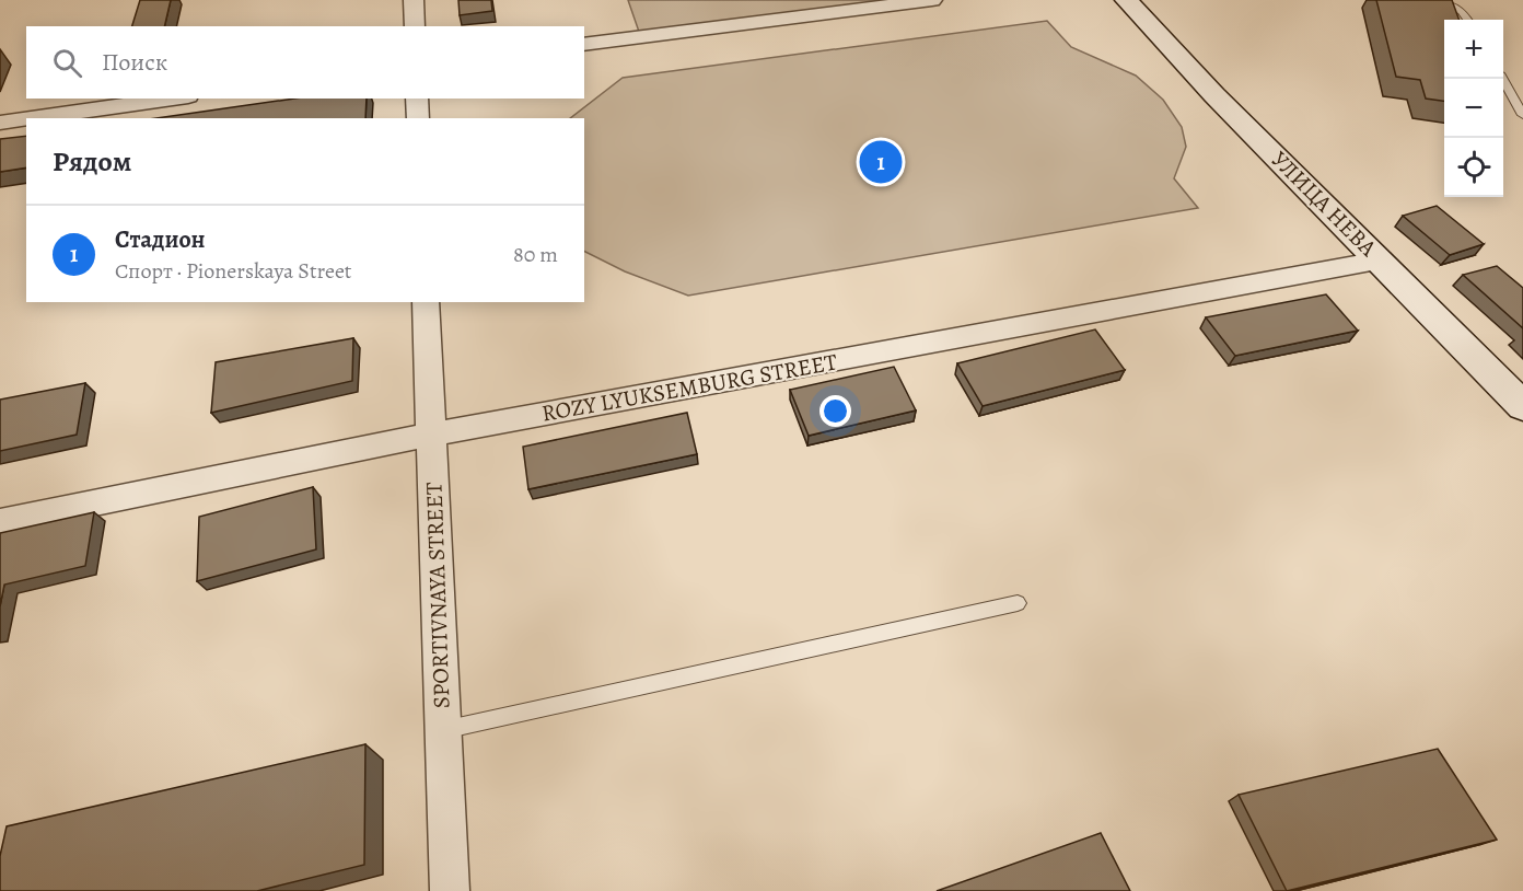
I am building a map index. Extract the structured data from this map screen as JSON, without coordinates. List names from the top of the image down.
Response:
{
  "streets": {
    "main road": ["УЛИЦА НЕВА"],
    "street": ["ROZY LYUKSEMBURG STREET", "SPORTIVNAYA STREET"]
  },
  "crossings": [
    ["УЛИЦА НЕВА", "ROZY LYUKSEMBURG STREET"],
    ["ROZY LYUKSEMBURG STREET", "SPORTIVNAYA STREET"]
  ],
  "page": {
    "map_buttons": ["+", "−"],
    "search": "Поиск",
    "heading": "Рядом",
    "pins": "1",
    "list": [
      {
        "mark": "1",
        "name": "Стадион",
        "note": "Спорт · Pionerskaya Street",
        "value": "80 m"
      }
    ]
  }
}
